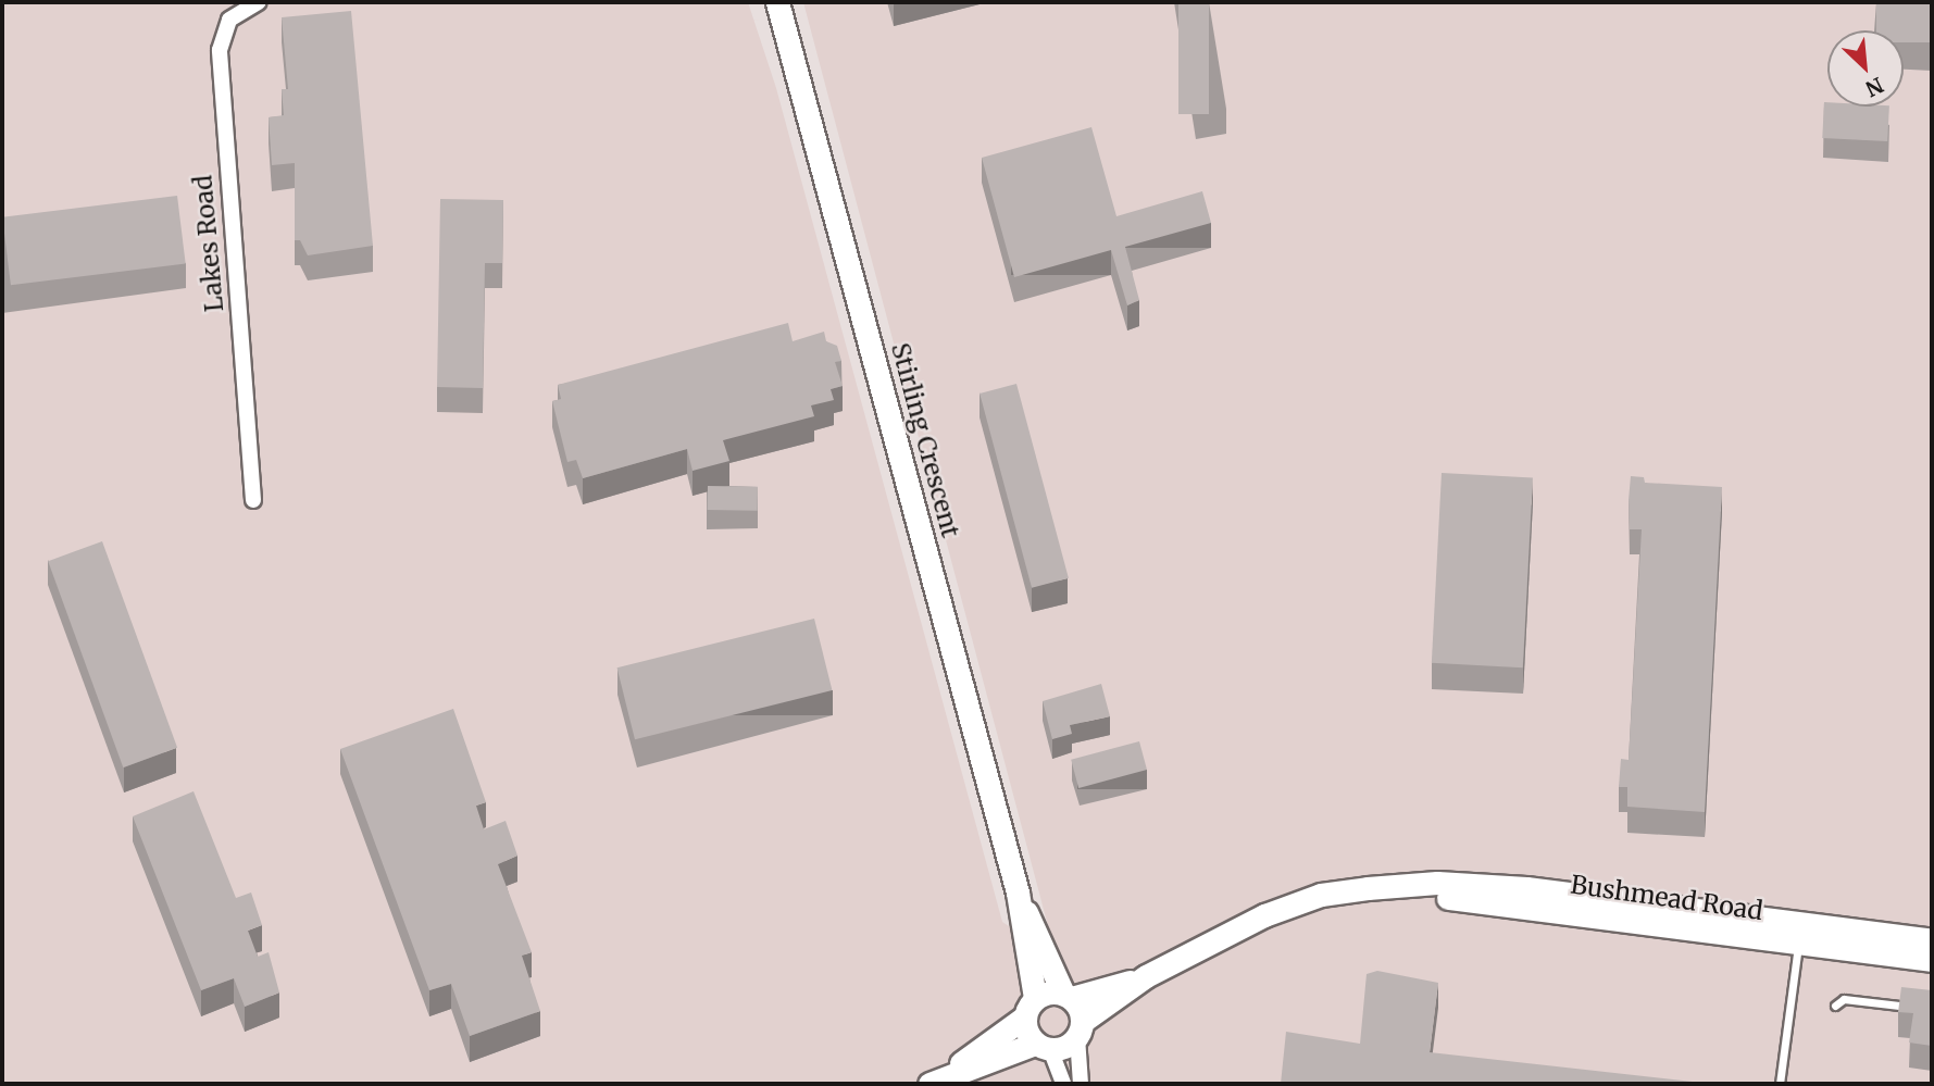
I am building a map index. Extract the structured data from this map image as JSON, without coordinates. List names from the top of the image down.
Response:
{
  "streets": {
    "main road": ["Stirling Crescent", "Bushmead Road"],
    "street": ["Lakes Road"]
  },
  "crossings": [
    ["Stirling Crescent", "Bushmead Road"]
  ],
  "north": "bottom right"
}
